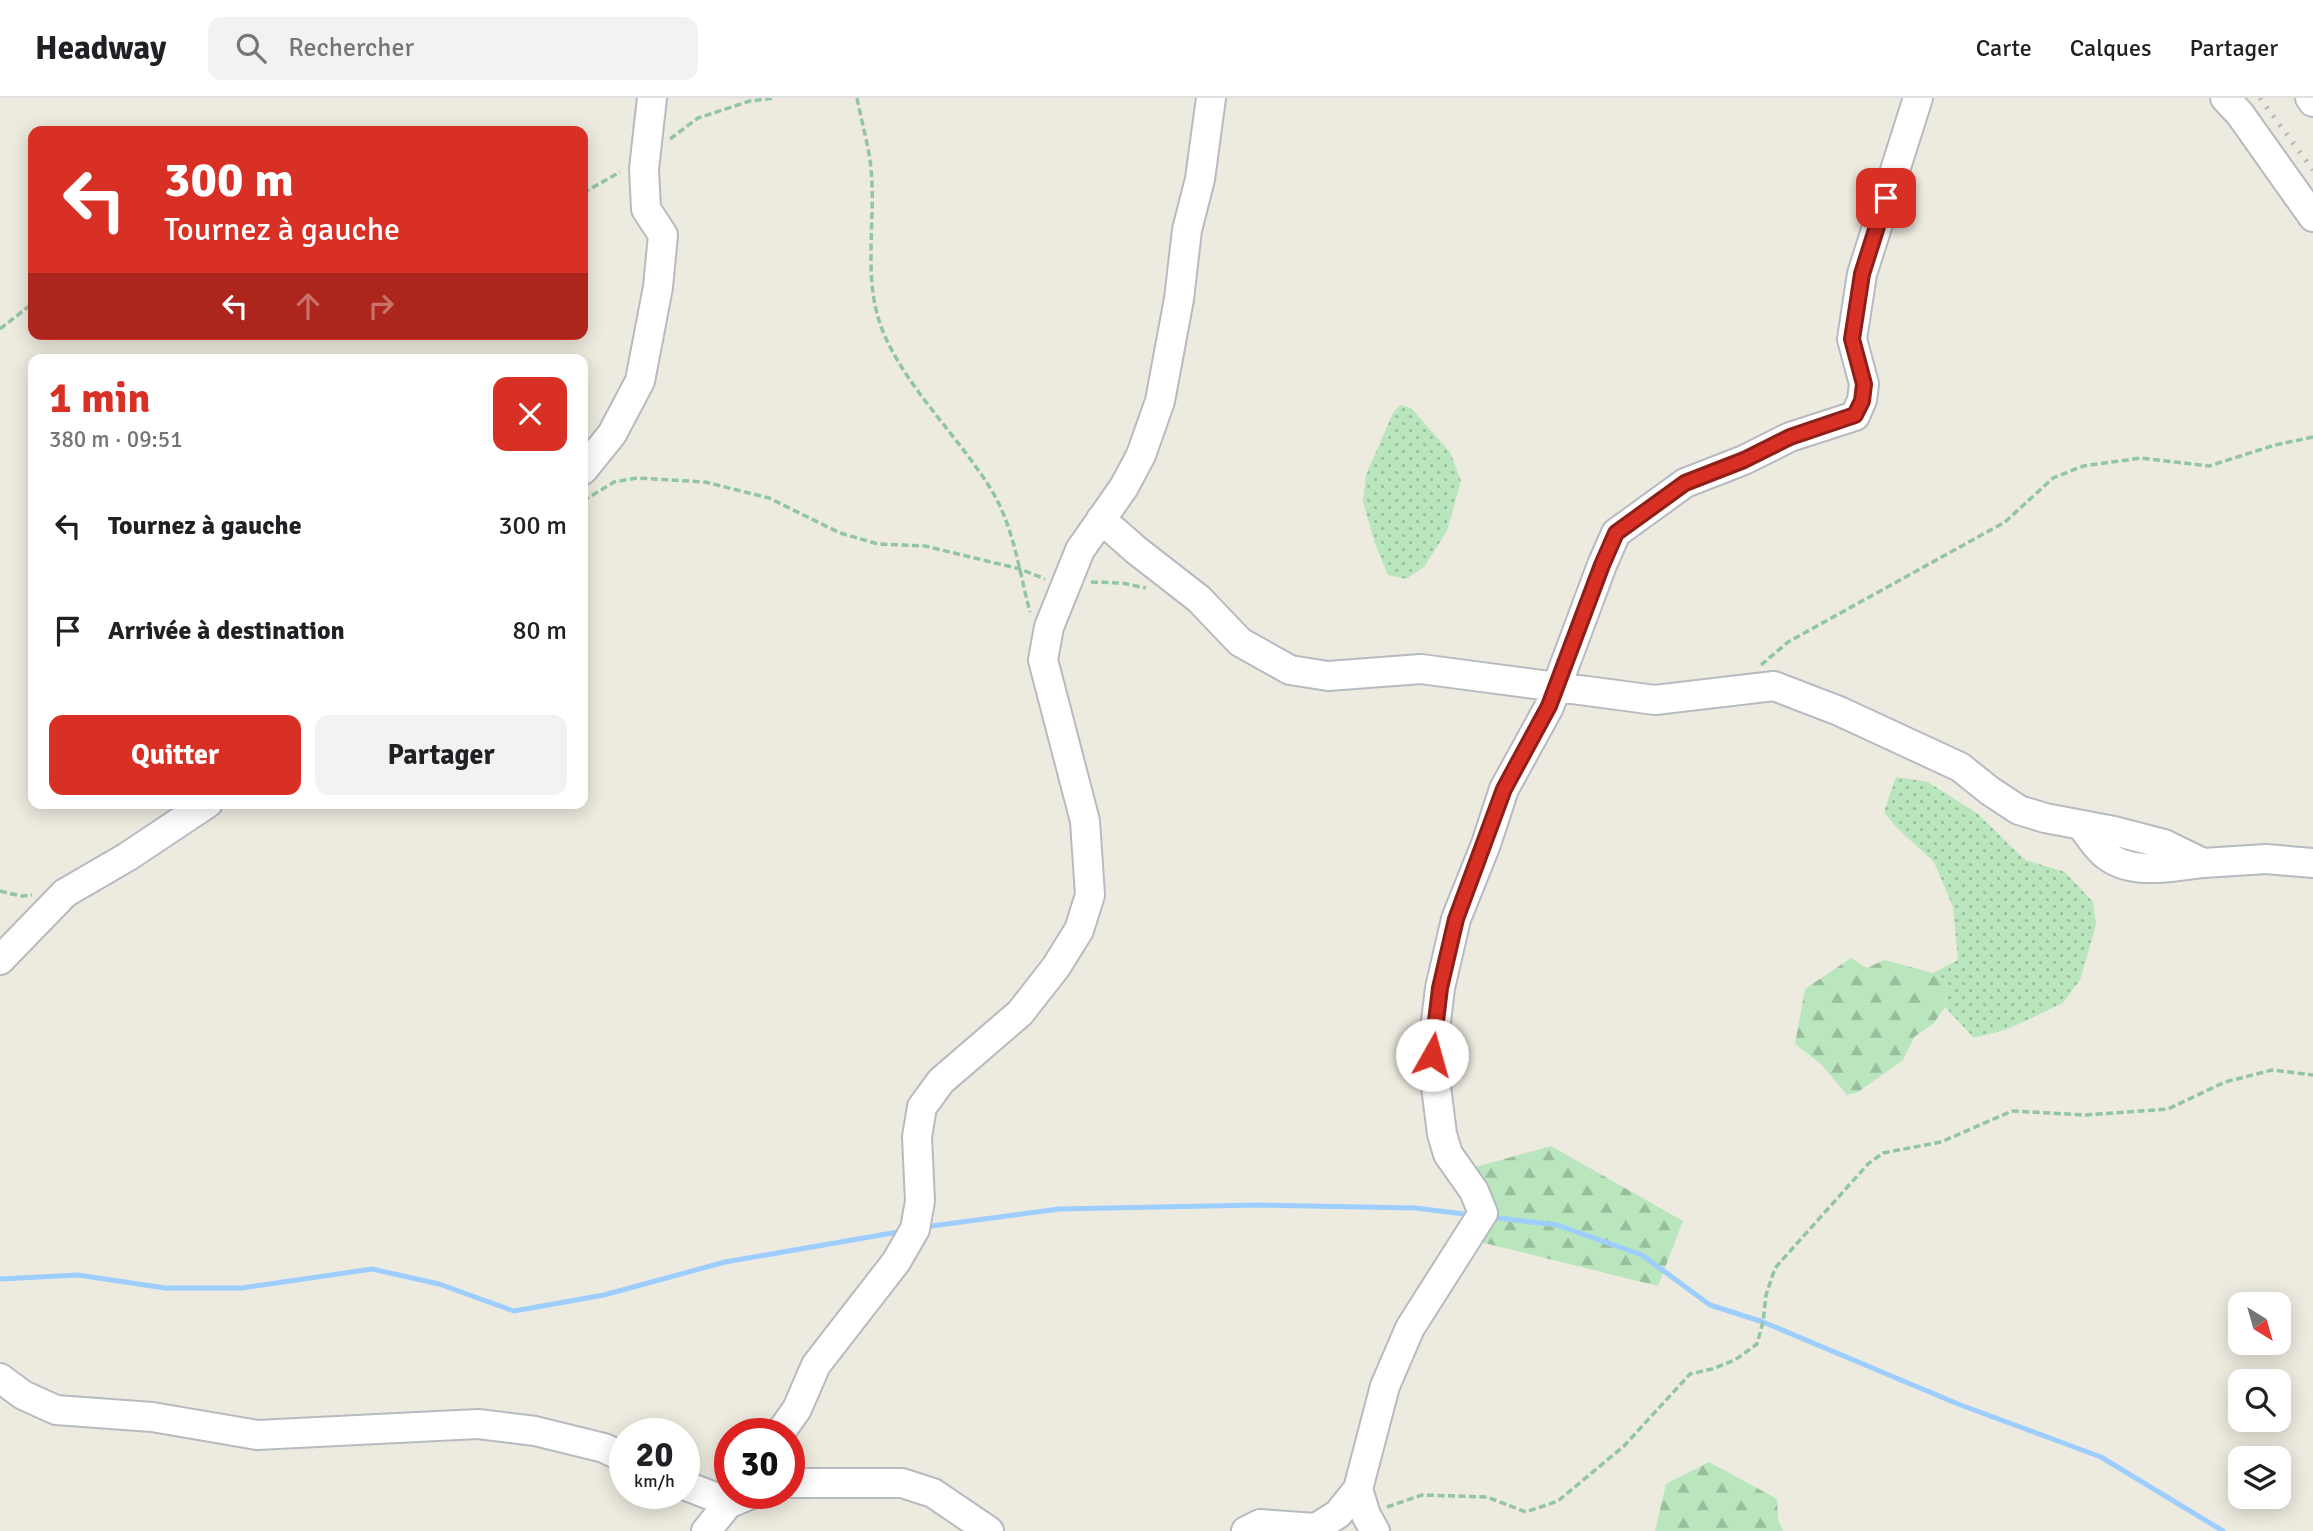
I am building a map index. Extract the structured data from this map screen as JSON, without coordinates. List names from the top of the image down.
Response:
{
  "north": "bottom right",
  "page": {
    "header": "Headway",
    "search": "Rechercher",
    "nav": ["Carte", "Calques", "Partager"],
    "turn": ["300 m", "Tournez à gauche"],
    "heading": ["1 min", "380 m · 09:51"],
    "list": [
      {
        "name": "Tournez à gauche",
        "value": "300 m"
      },
      {
        "name": "Arrivée à destination",
        "value": "80 m"
      }
    ],
    "buttons": ["Quitter", "Partager"],
    "speed": "20 km/h",
    "limit": "30"
  }
}
